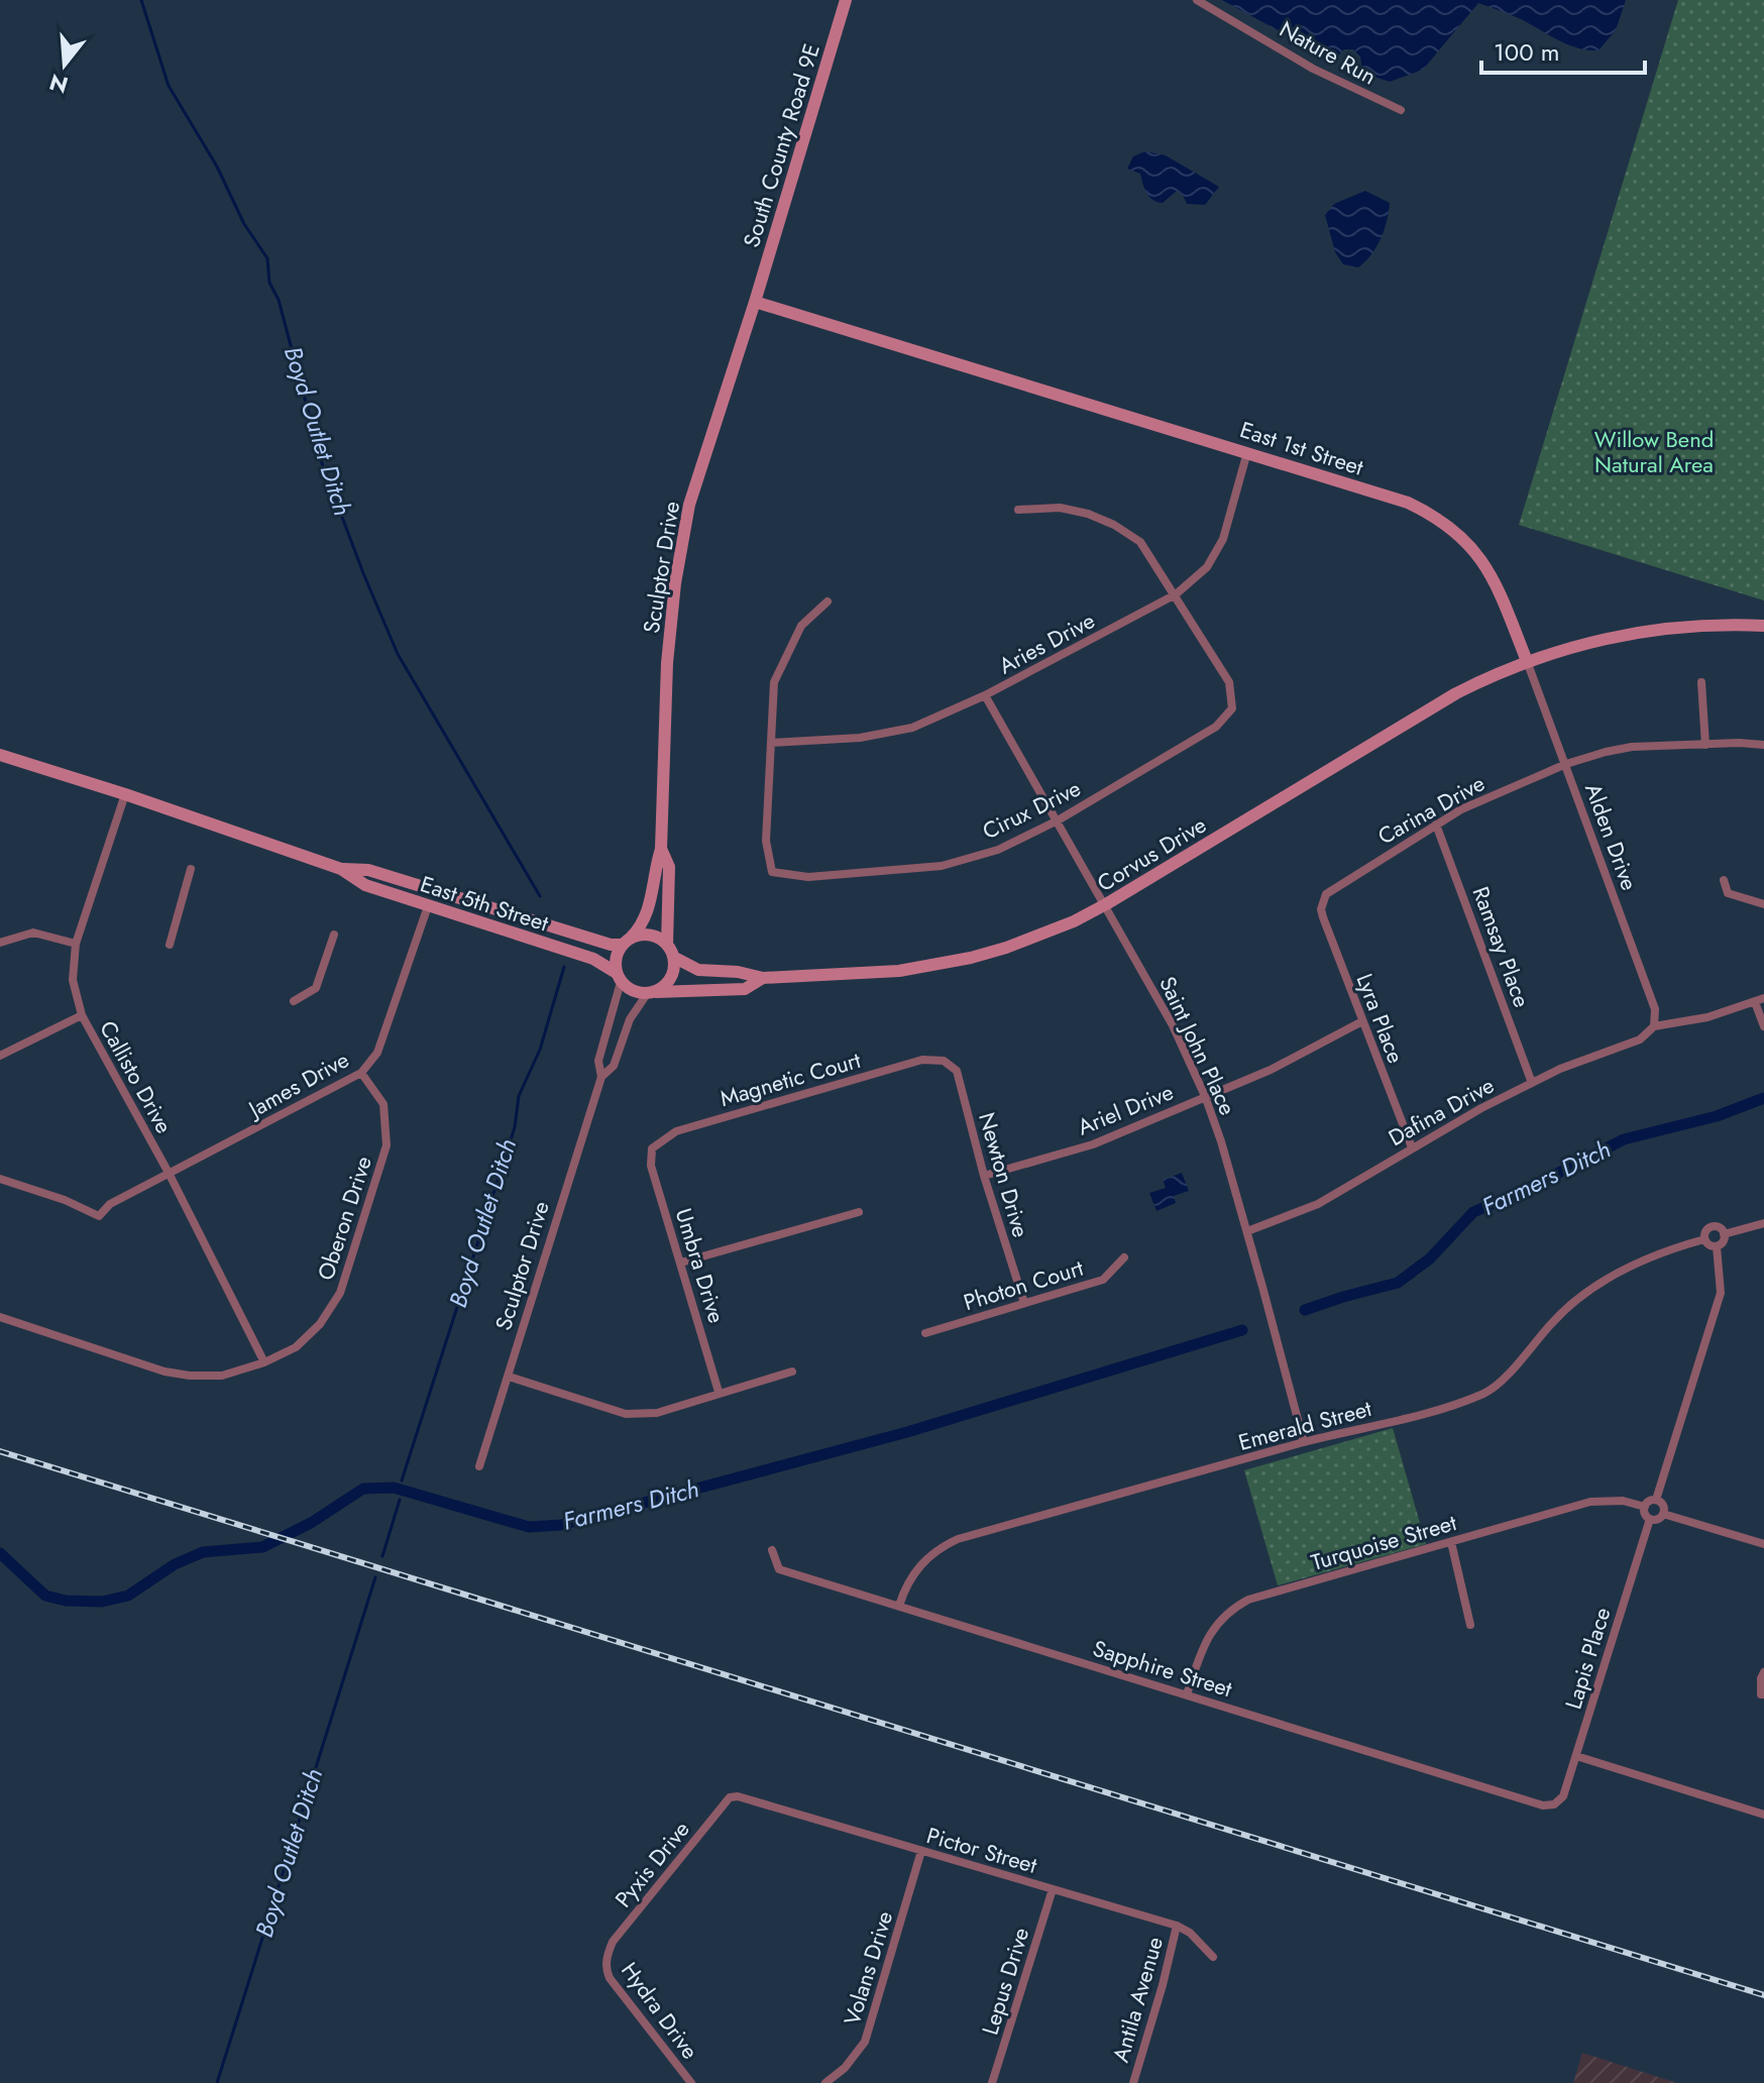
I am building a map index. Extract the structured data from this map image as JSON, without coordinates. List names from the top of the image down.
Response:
{
  "streets": {
    "street": [
      "Nature Run",
      "South County Road 9E",
      "East 1st Street",
      "Sculptor Drive",
      "Aries Drive",
      "Cirux Drive",
      "Carina Drive",
      "Alden Drive",
      "Corvus Drive",
      "East 5th Street",
      "Ramsay Place",
      "Lyra Place",
      "Saint John Place",
      "Callisto Drive",
      "Magnetic Court",
      "James Drive",
      "Ariel Drive",
      "Dafina Drive",
      "Newton Drive",
      "Oberon Drive",
      "Umbra Drive",
      "Photon Court",
      "Emerald Street",
      "Turquoise Street",
      "Lapis Place",
      "Sapphire Street",
      "Pictor Street",
      "Pyxis Drive",
      "Volans Drive",
      "Lepus Drive",
      "Antila Avenue",
      "Hydra Drive"
    ]
  },
  "crossings": [
    ["South County Road 9E", "East 1st Street"],
    ["South County Road 9E", "Sculptor Drive"],
    ["East 1st Street", "Sculptor Drive"],
    ["East 1st Street", "Aries Drive"],
    ["East 1st Street", "Alden Drive"],
    ["East 1st Street", "Corvus Drive"],
    ["Sculptor Drive", "Corvus Drive"],
    ["Sculptor Drive", "East 5th Street"],
    ["Aries Drive", "Cirux Drive"],
    ["Aries Drive", "Saint John Place"],
    ["Cirux Drive", "Saint John Place"],
    ["Carina Drive", "Alden Drive"],
    ["Carina Drive", "Ramsay Place"],
    ["Carina Drive", "Lyra Place"],
    ["Alden Drive", "Corvus Drive"],
    ["Alden Drive", "Dafina Drive"],
    ["Corvus Drive", "East 5th Street"],
    ["Corvus Drive", "Saint John Place"],
    ["East 5th Street", "Callisto Drive"],
    ["East 5th Street", "James Drive"],
    ["Ramsay Place", "Dafina Drive"],
    ["Lyra Place", "Ariel Drive"],
    ["Lyra Place", "Dafina Drive"],
    ["Saint John Place", "Ariel Drive"],
    ["Saint John Place", "Dafina Drive"],
    ["Saint John Place", "Emerald Street"],
    ["Callisto Drive", "James Drive"],
    ["Callisto Drive", "Oberon Drive"],
    ["Magnetic Court", "Newton Drive"],
    ["Magnetic Court", "Umbra Drive"],
    ["James Drive", "Oberon Drive"],
    ["Ariel Drive", "Newton Drive"],
    ["Newton Drive", "Photon Court"],
    ["Emerald Street", "Sapphire Street"],
    ["Turquoise Street", "Lapis Place"],
    ["Turquoise Street", "Sapphire Street"],
    ["Lapis Place", "Sapphire Street"],
    ["Pictor Street", "Pyxis Drive"],
    ["Pictor Street", "Volans Drive"],
    ["Pictor Street", "Lepus Drive"],
    ["Pictor Street", "Antila Avenue"],
    ["Pyxis Drive", "Hydra Drive"]
  ],
  "water": ["Boyd Outlet Ditch", "Farmers Ditch"],
  "parks": ["Willow Bend Natural Area"],
  "scale_bar": "100 m",
  "north": "bottom"
}
